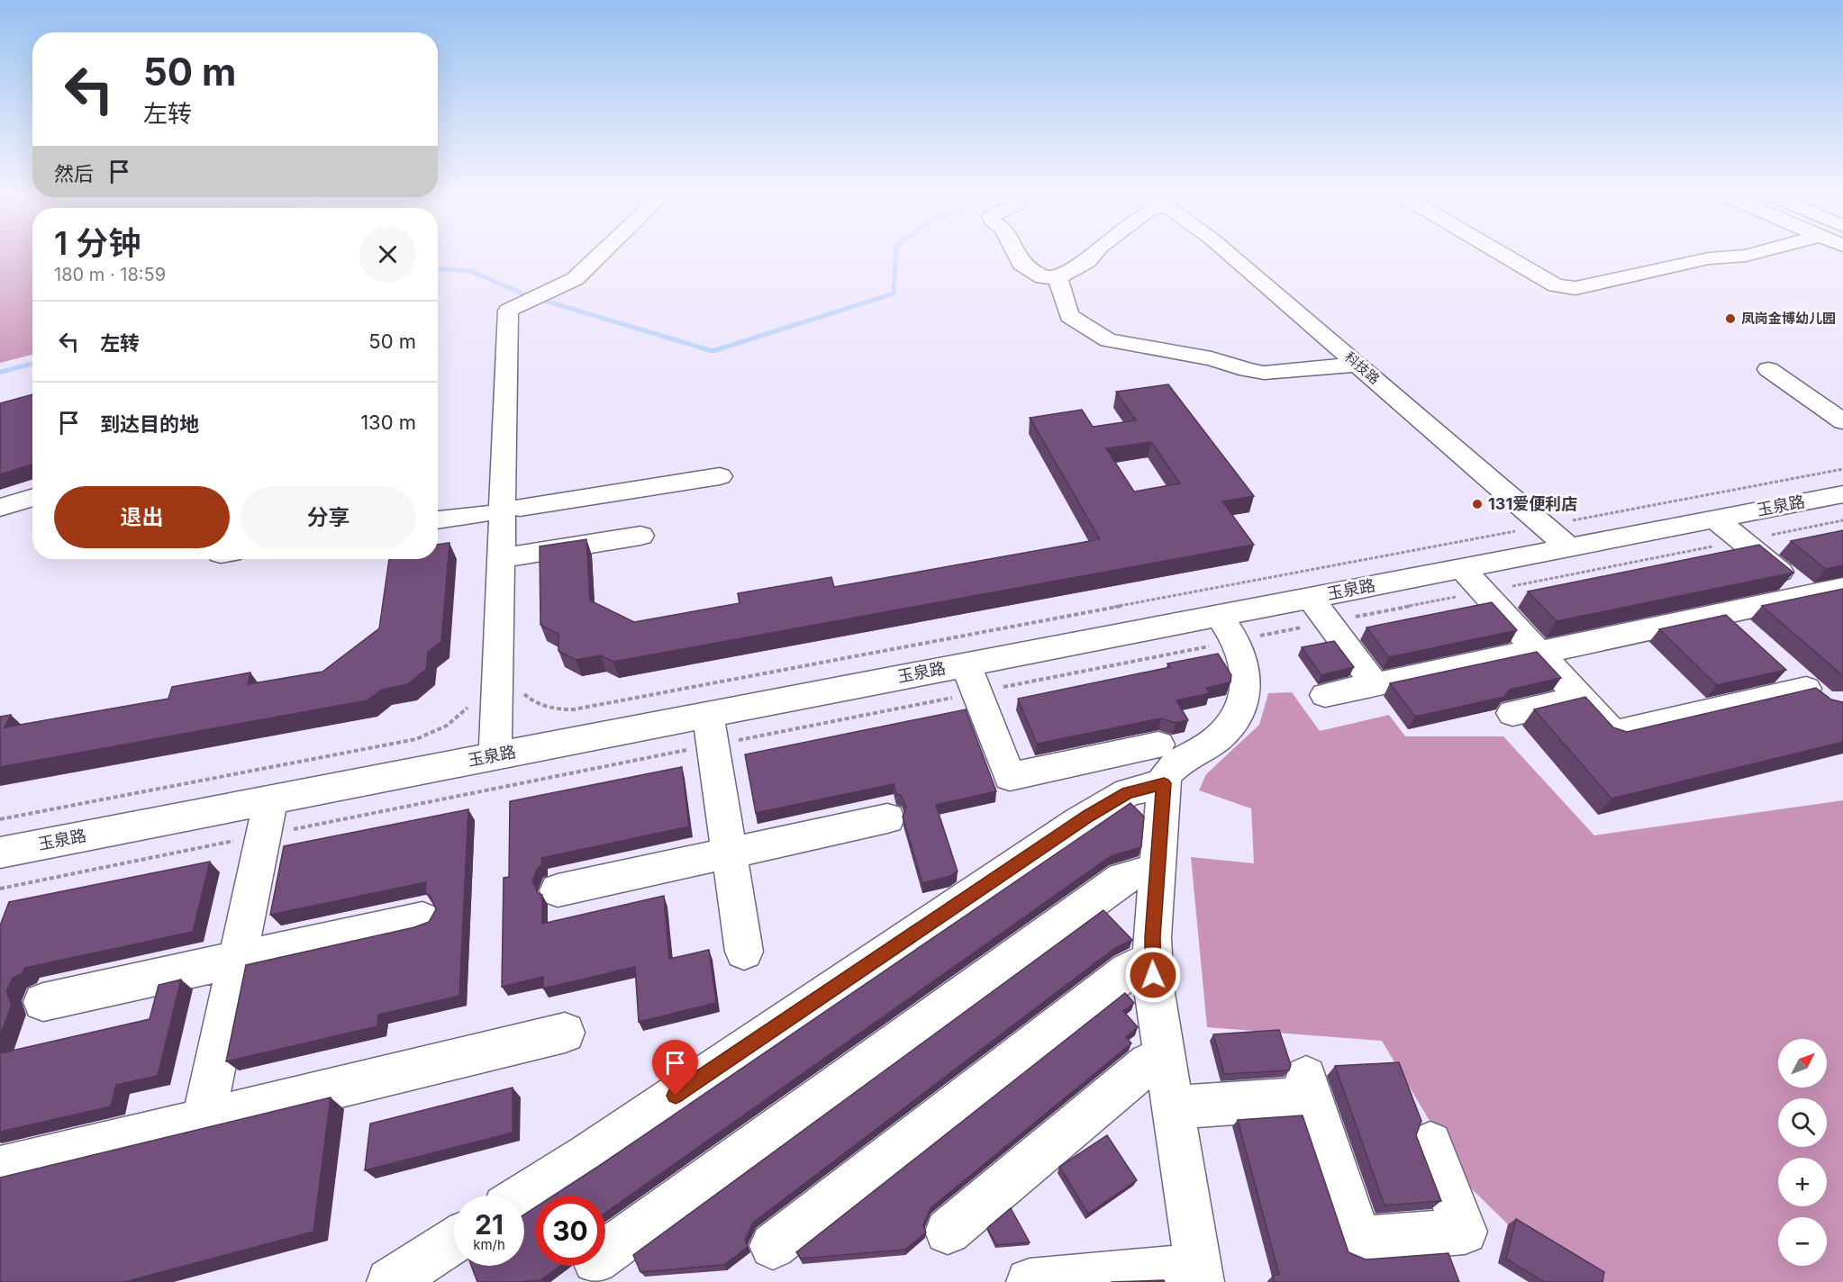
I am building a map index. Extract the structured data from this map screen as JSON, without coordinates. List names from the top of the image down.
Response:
{
  "streets": {
    "main road": ["科技路", "玉泉路"]
  },
  "crossings": [
    ["科技路", "玉泉路"]
  ],
  "places": ["凤岗金博幼儿园", "131爱便利店"],
  "north": "top right",
  "page": {
    "turn": ["50 m", "左转"],
    "then": "然后",
    "heading": ["1 分钟", "180 m · 18:59"],
    "list": [
      {
        "name": "左转",
        "value": "50 m"
      },
      {
        "name": "到达目的地",
        "value": "130 m"
      }
    ],
    "buttons": ["退出", "分享"],
    "map_buttons": ["+", "−"],
    "speed": "21 km/h",
    "limit": "30"
  }
}
